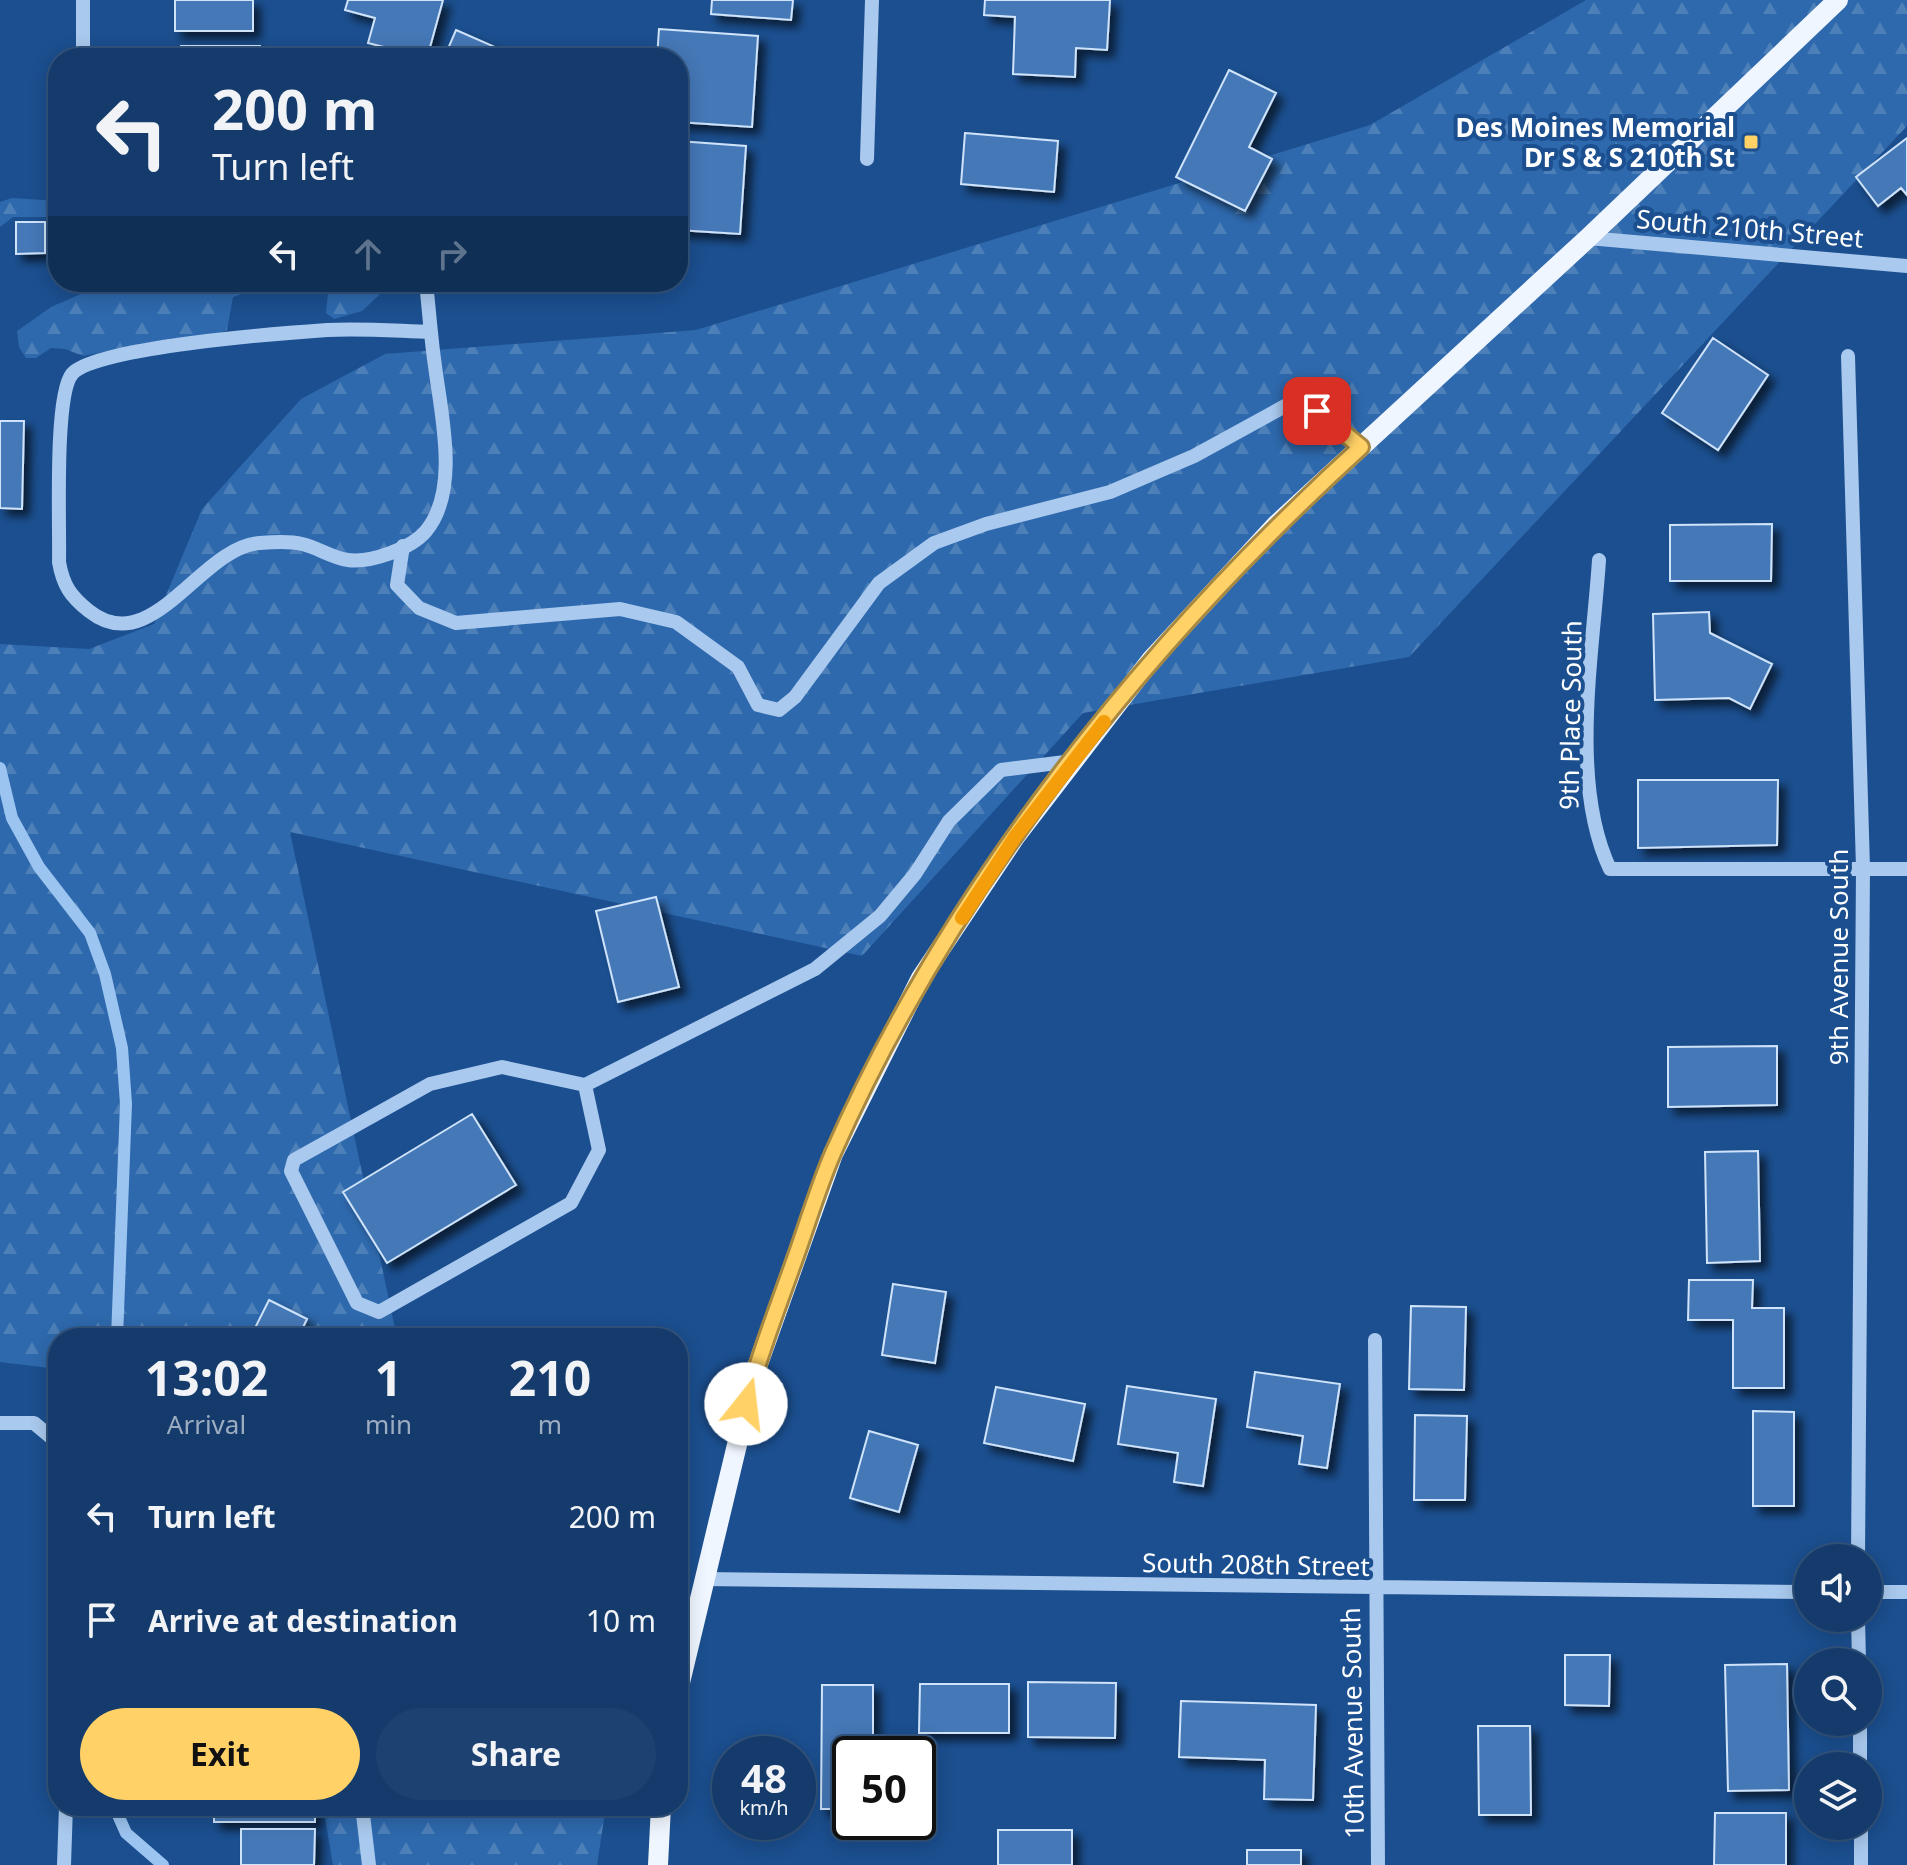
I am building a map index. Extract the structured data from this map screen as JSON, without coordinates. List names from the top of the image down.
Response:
{
  "streets": {
    "street": [
      "South 210th Street",
      "9th Place South",
      "9th Avenue South",
      "South 208th Street",
      "10th Avenue South"
    ]
  },
  "crossings": [
    ["9th Place South", "9th Avenue South"],
    ["South 208th Street", "10th Avenue South"]
  ],
  "places": {
    "transit": ["Des Moines Memorial Dr S & S 210th St"]
  },
  "page": {
    "turn": ["200 m", "Turn left"],
    "eta": [
      "13:02",
      "Arrival",
      "1",
      "min",
      "210",
      "m"
    ],
    "list": [
      {
        "name": "Turn left",
        "value": "200 m"
      },
      {
        "name": "Arrive at destination",
        "value": "10 m"
      }
    ],
    "buttons": ["Exit", "Share"],
    "speed": "48 km/h",
    "limit": "50"
  }
}
